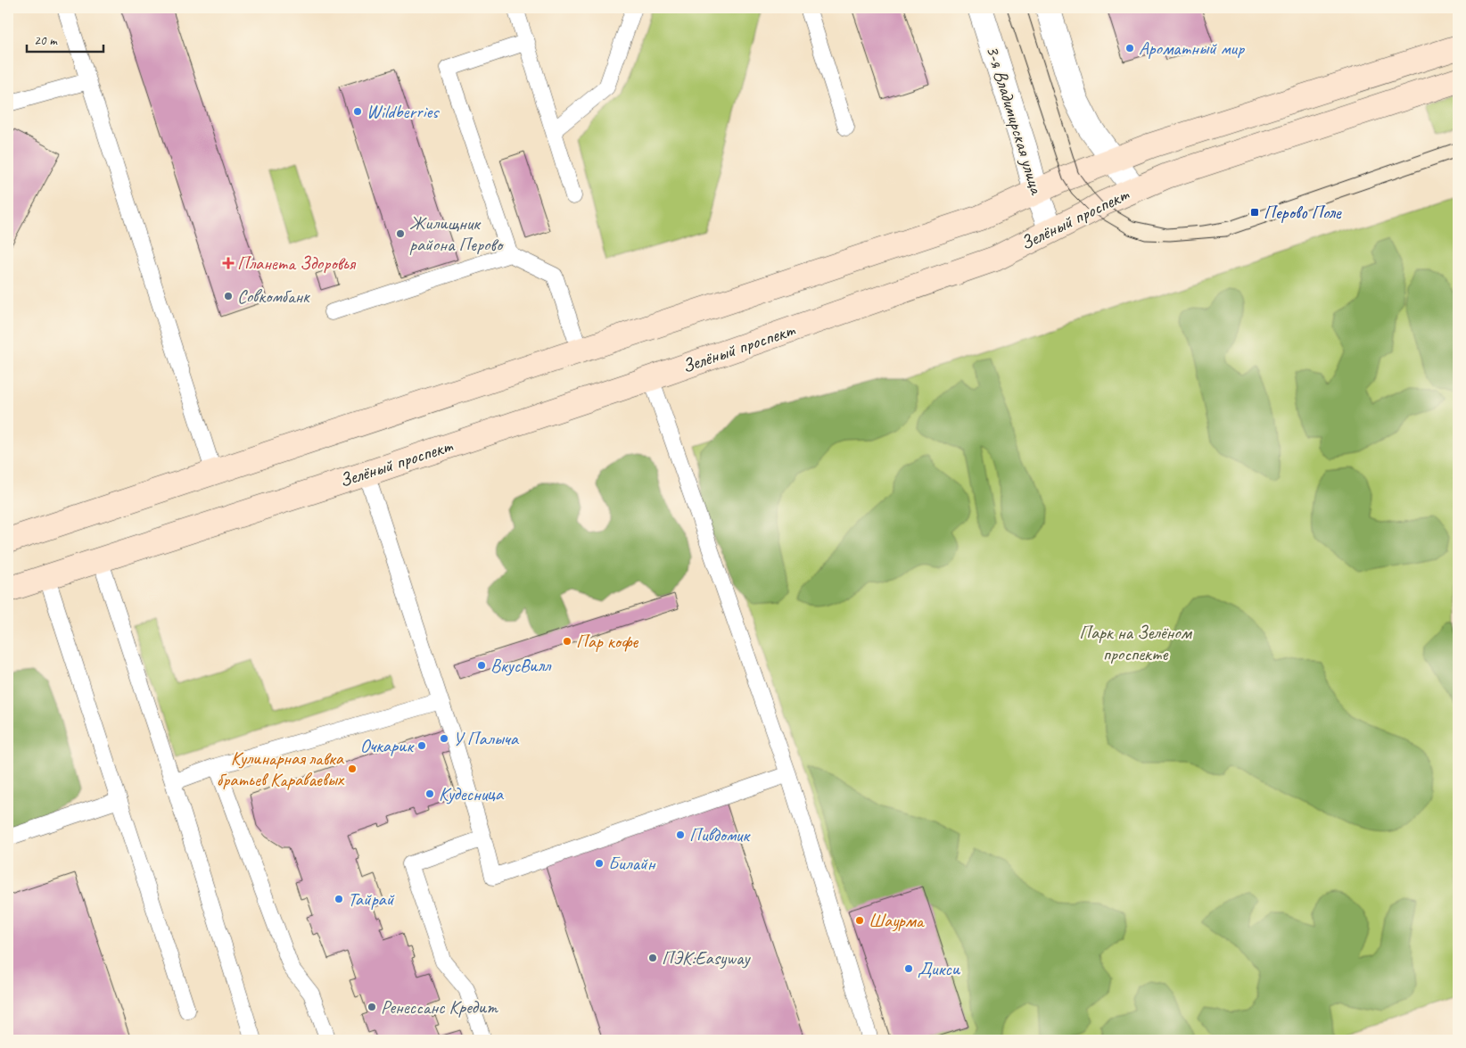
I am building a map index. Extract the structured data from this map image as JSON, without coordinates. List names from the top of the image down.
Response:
{
  "streets": {
    "main road": ["Зелёный проспект"],
    "street": ["3-я Владимирская улица"]
  },
  "crossings": [
    ["3-я Владимирская улица", "Зелёный проспект"]
  ],
  "parks": ["Парк на Зелёном проспекте"],
  "places": {
    "other": [
      "Ароматный мир",
      "Wildberries",
      "Жилищник района Перово",
      "Совкомбанк",
      "Пар кофе",
      "ВкусВилл",
      "У Палыча",
      "Очкарик",
      "Кулинарная лавка братьев Караваевых",
      "Кудесница",
      "Пивдомик",
      "Билайн",
      "Тайрай",
      "Шаурма",
      "ПЭК:Easyway",
      "Дикси",
      "Ренессанс Кредит"
    ],
    "transit": ["Перово Поле"],
    "health": ["Планета Здоровья"]
  },
  "scale_bar": "20 m"
}
